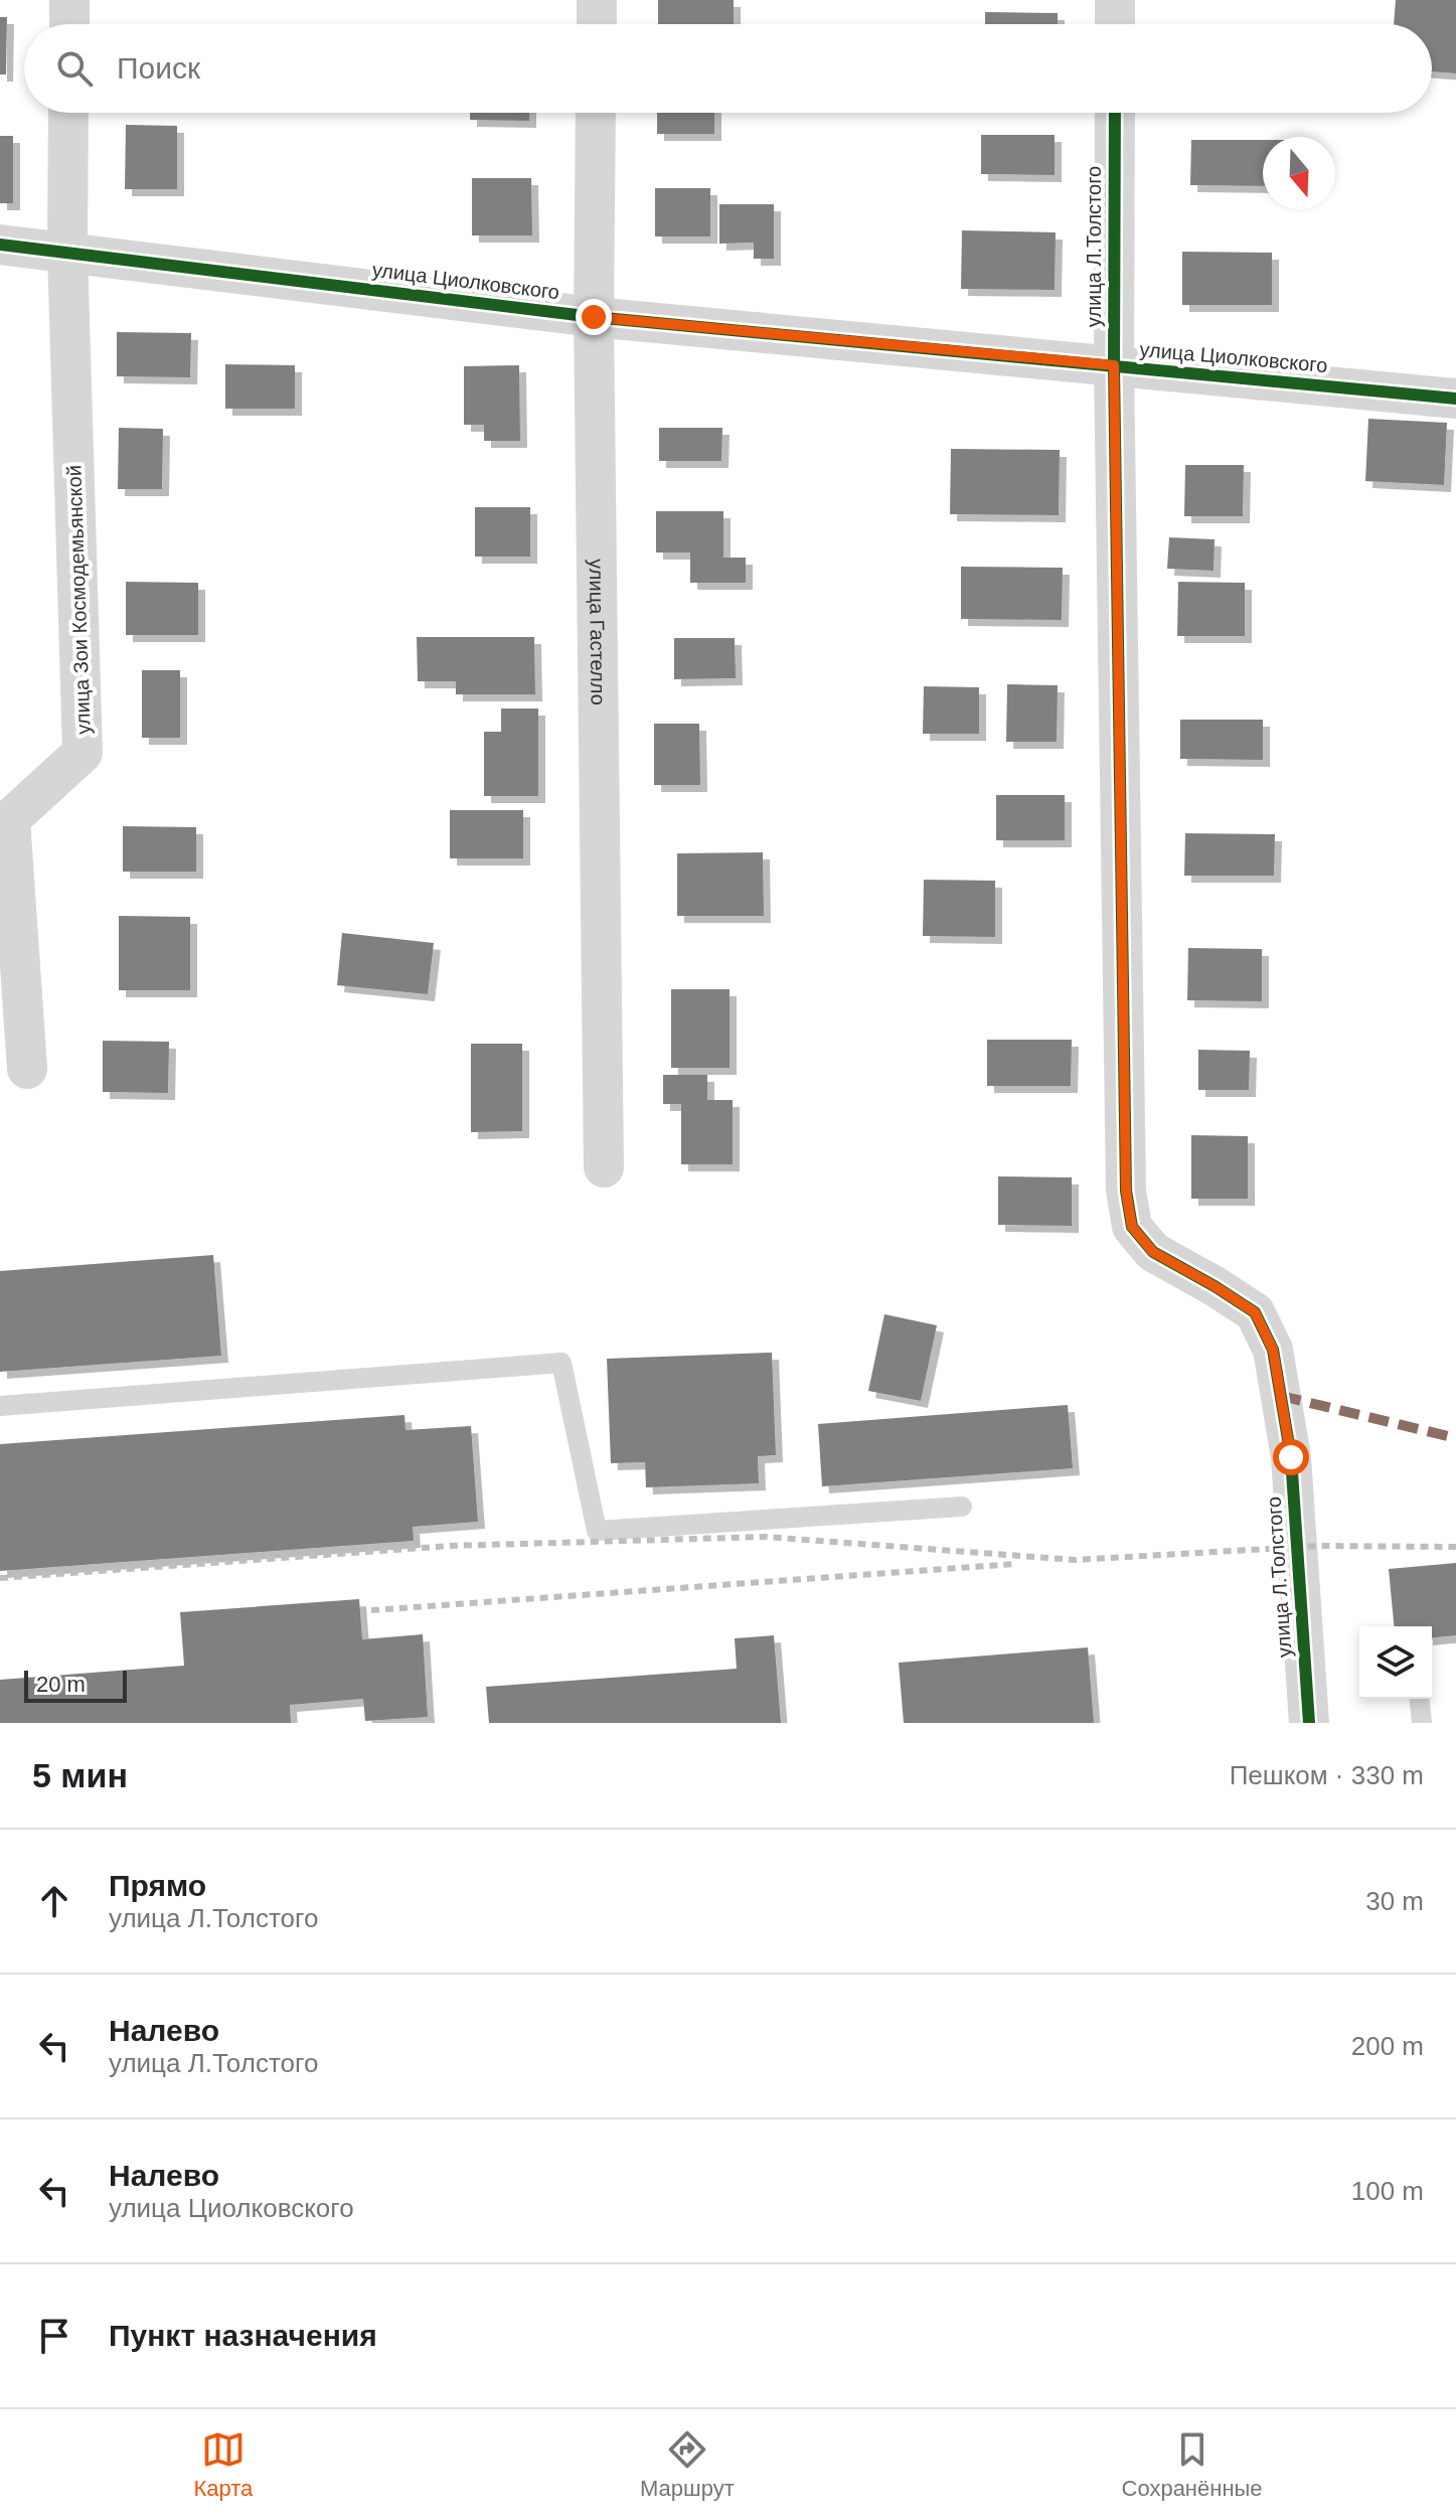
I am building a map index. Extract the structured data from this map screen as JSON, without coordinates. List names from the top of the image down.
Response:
{
  "streets": {
    "street": [
      "улица Л.Толстого",
      "улица Циолковского",
      "улица Зои Космодемьянской",
      "улица Гастелло"
    ]
  },
  "crossings": [
    ["улица Л.Толстого", "улица Циолковского"],
    ["улица Циолковского", "улица Зои Космодемьянской"],
    ["улица Циолковского", "улица Гастелло"]
  ],
  "scale_bar": "20 m",
  "north": "bottom",
  "page": {
    "search": "Поиск",
    "scale": "20 m",
    "heading": ["5 мин", "Пешком · 330 m"],
    "list": [
      ["Прямо", "улица Л.Толстого", "30 m"],
      ["Налево", "улица Л.Толстого", "200 m"],
      ["Налево", "улица Циолковского", "100 m"],
      "Пункт назначения"
    ],
    "nav": ["Карта", "Маршрут", "Сохранённые"]
  }
}
